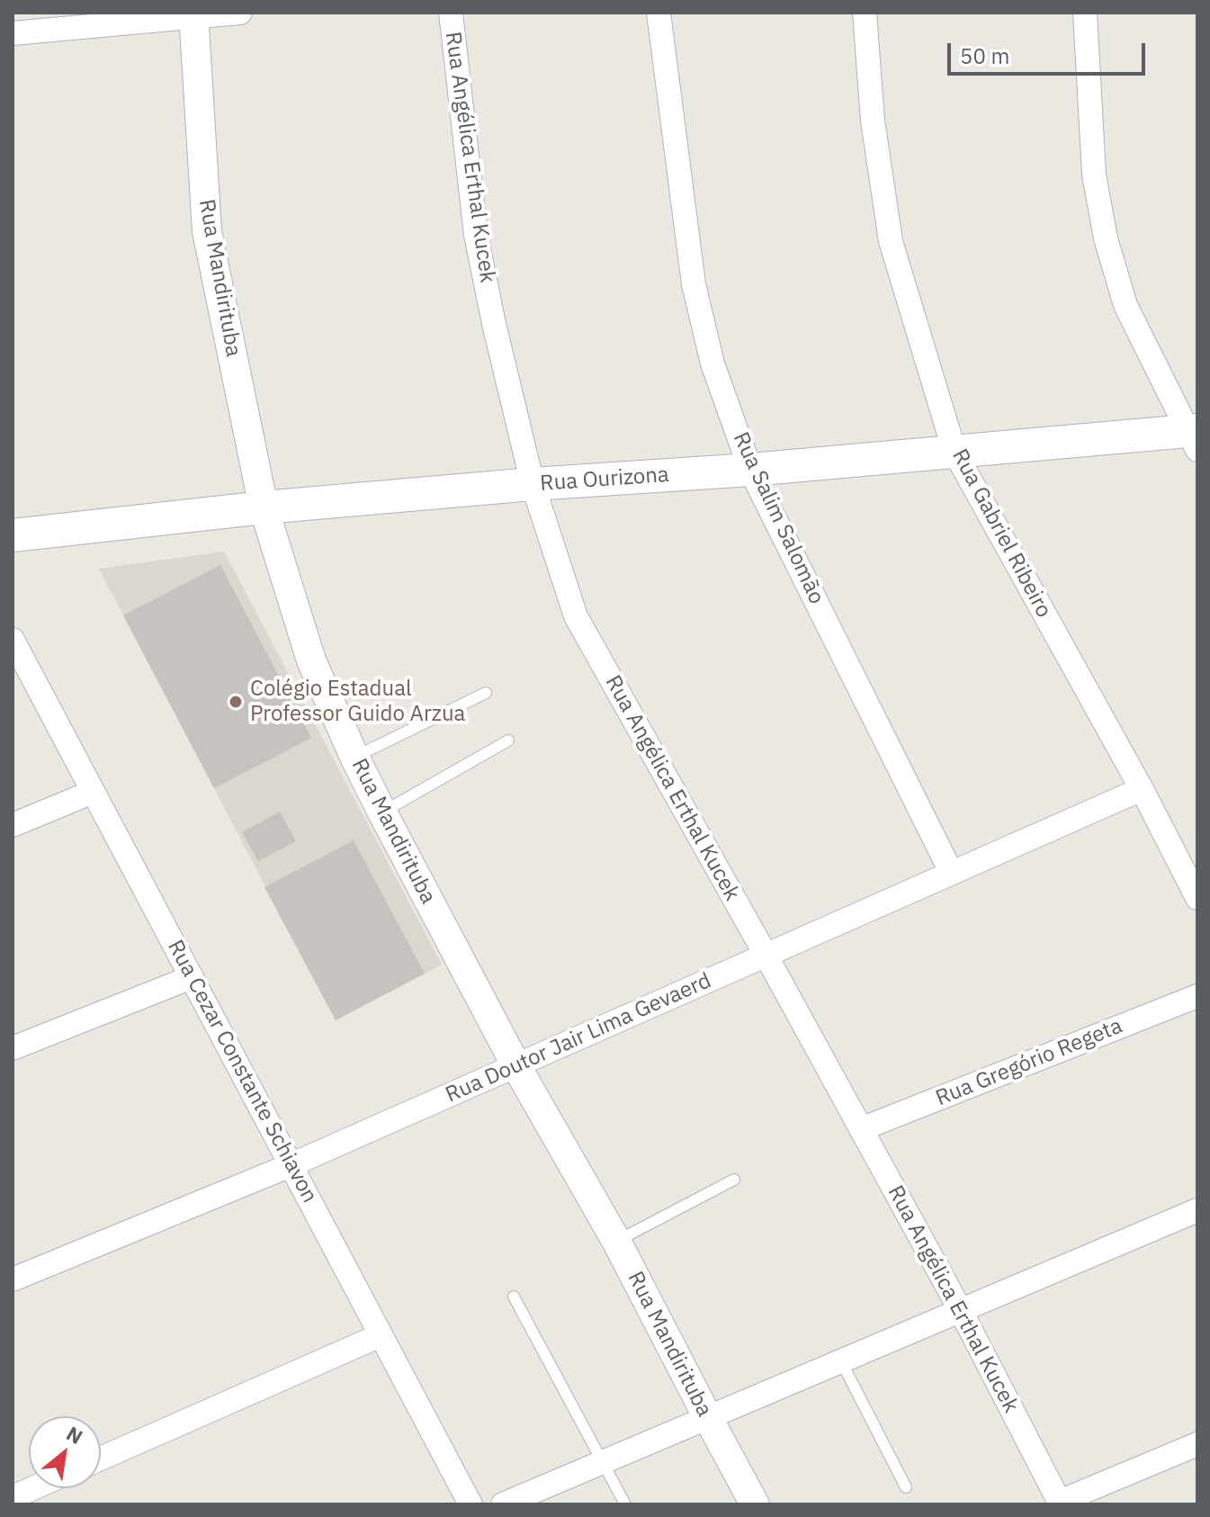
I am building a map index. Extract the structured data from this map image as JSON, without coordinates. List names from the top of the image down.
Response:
{
  "streets": {
    "main road": ["Rua Ourizona"],
    "street": [
      "Rua Angélica Erthal Kucek",
      "Rua Mandirituba",
      "Rua Salim Salomão",
      "Rua Gabriel Ribeiro",
      "Rua Doutor Jair Lima Gevaerd",
      "Rua Gregório Regeta",
      "Rua Cezar Constante Schiavon"
    ]
  },
  "crossings": [
    ["Rua Angélica Erthal Kucek", "Rua Ourizona"],
    ["Rua Angélica Erthal Kucek", "Rua Doutor Jair Lima Gevaerd"],
    ["Rua Angélica Erthal Kucek", "Rua Gregório Regeta"],
    ["Rua Mandirituba", "Rua Ourizona"],
    ["Rua Mandirituba", "Rua Doutor Jair Lima Gevaerd"],
    ["Rua Ourizona", "Rua Salim Salomão"],
    ["Rua Ourizona", "Rua Gabriel Ribeiro"],
    ["Rua Salim Salomão", "Rua Doutor Jair Lima Gevaerd"],
    ["Rua Gabriel Ribeiro", "Rua Doutor Jair Lima Gevaerd"],
    ["Rua Doutor Jair Lima Gevaerd", "Rua Cezar Constante Schiavon"]
  ],
  "places": ["Colégio Estadual Professor Guido Arzua"],
  "scale_bar": "50 m",
  "north": "top right"
}
